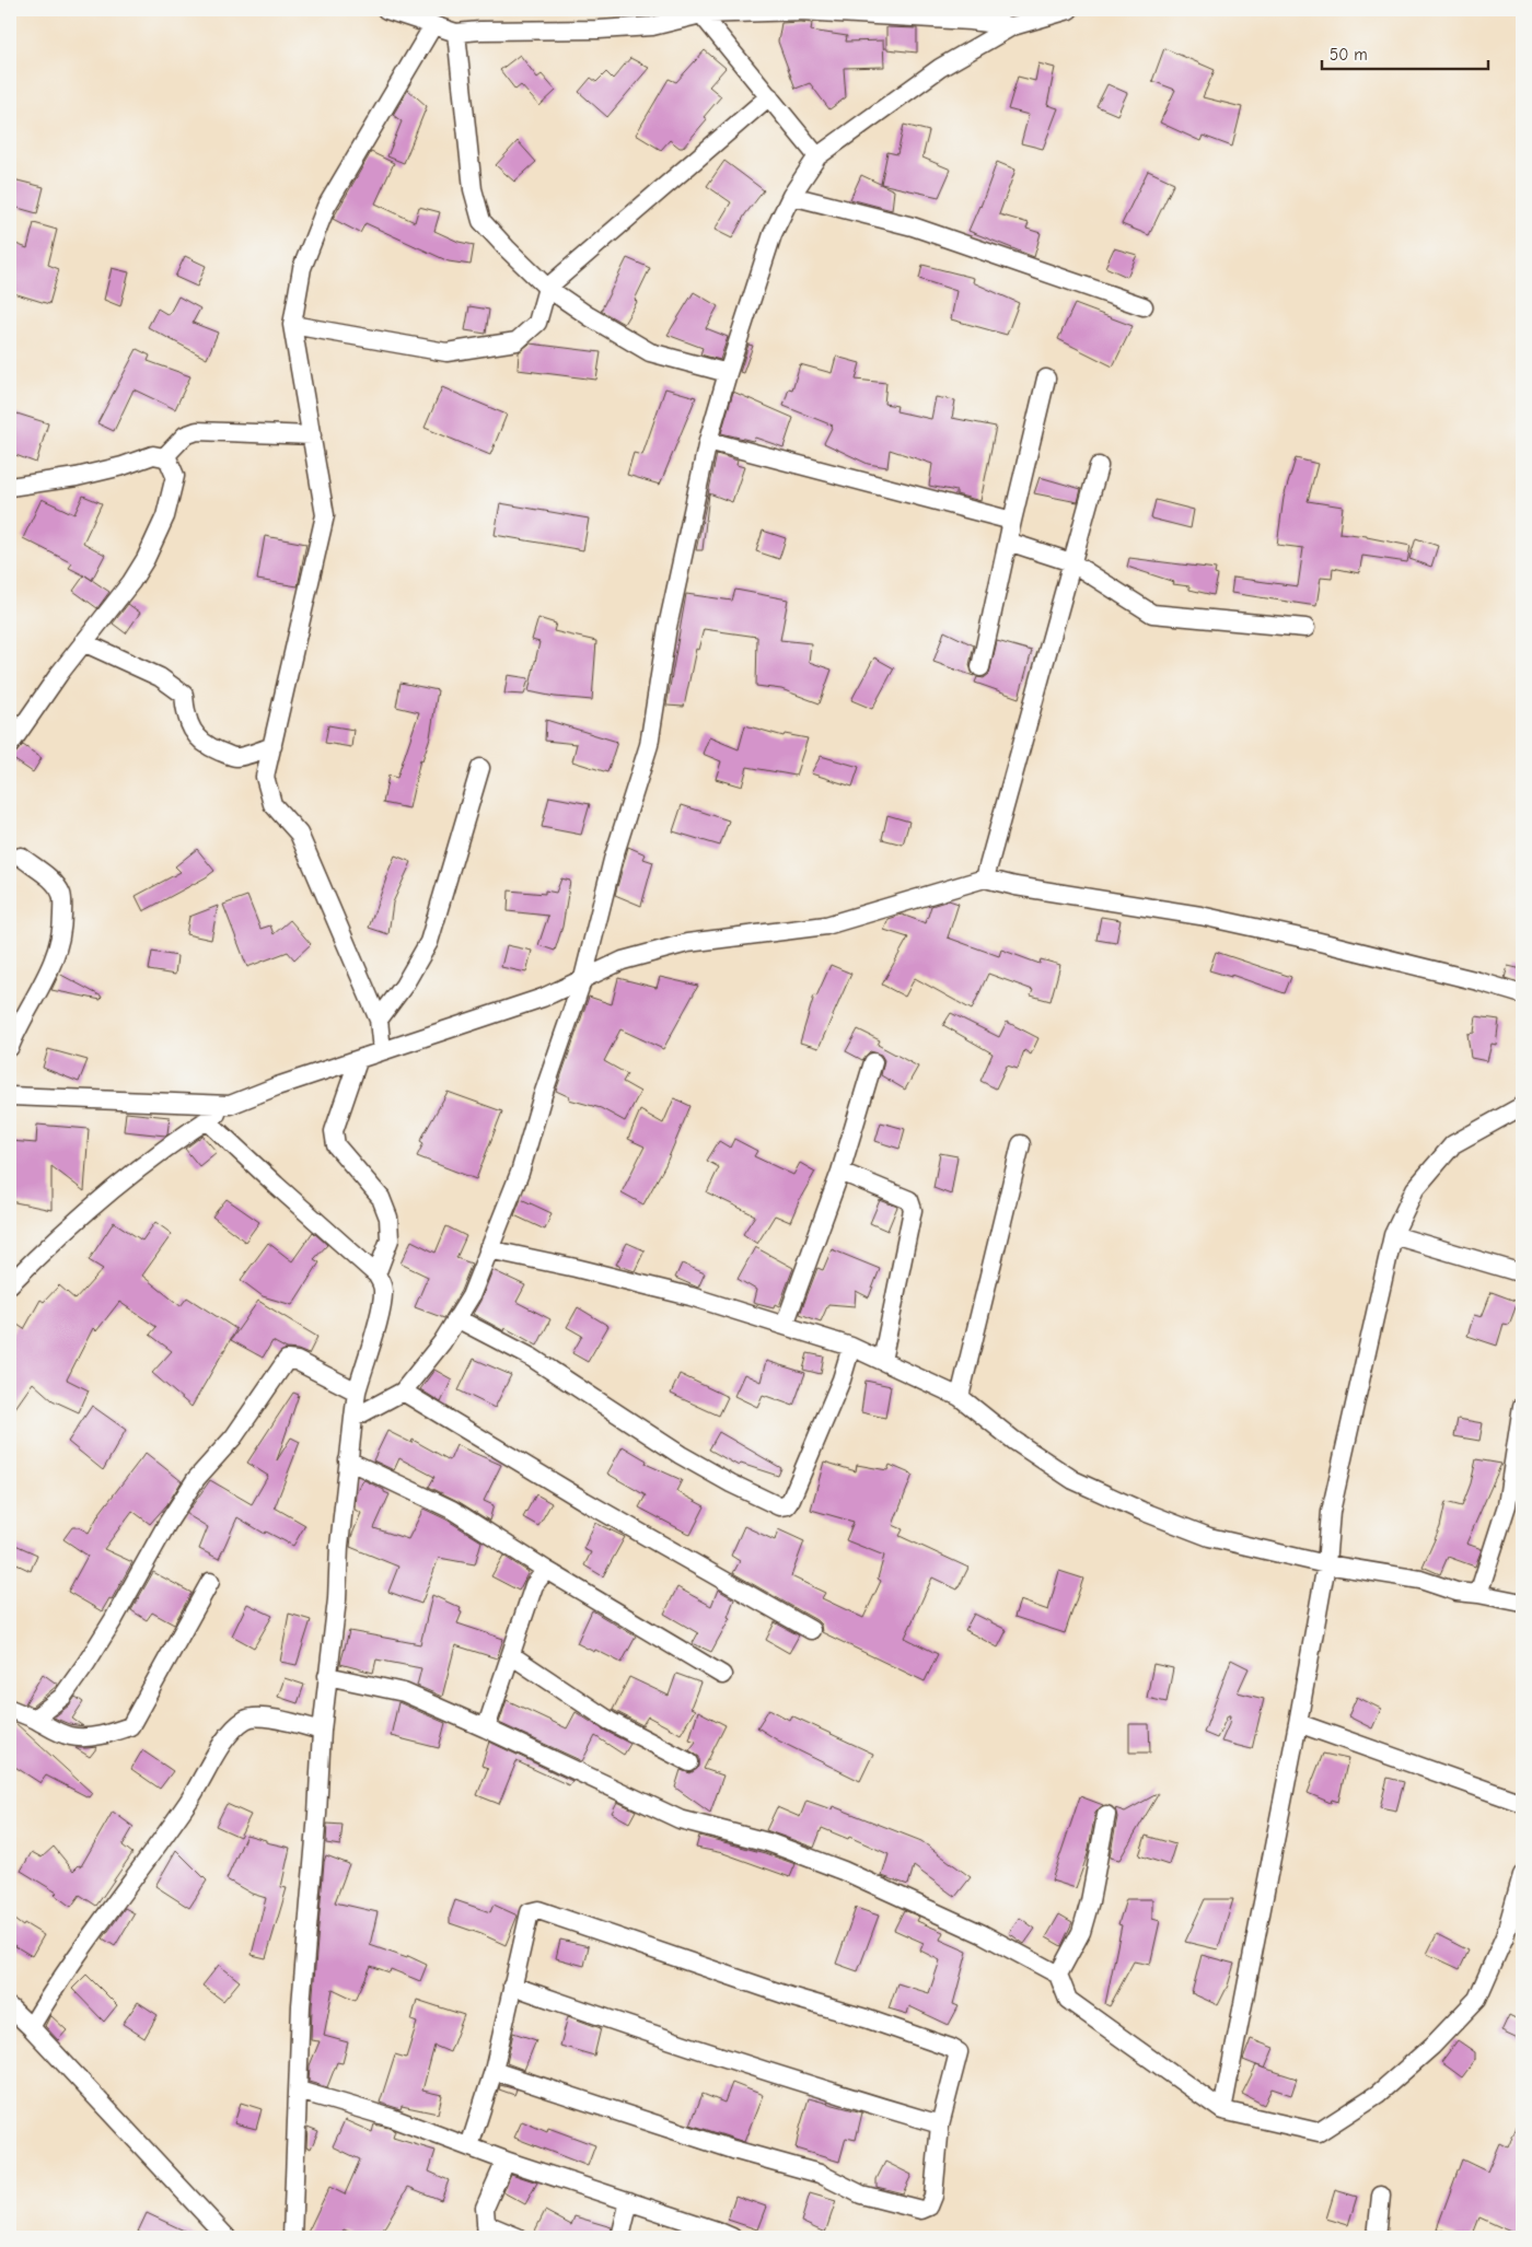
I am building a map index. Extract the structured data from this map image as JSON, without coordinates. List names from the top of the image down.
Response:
{
  "scale_bar": "50 m"
}
